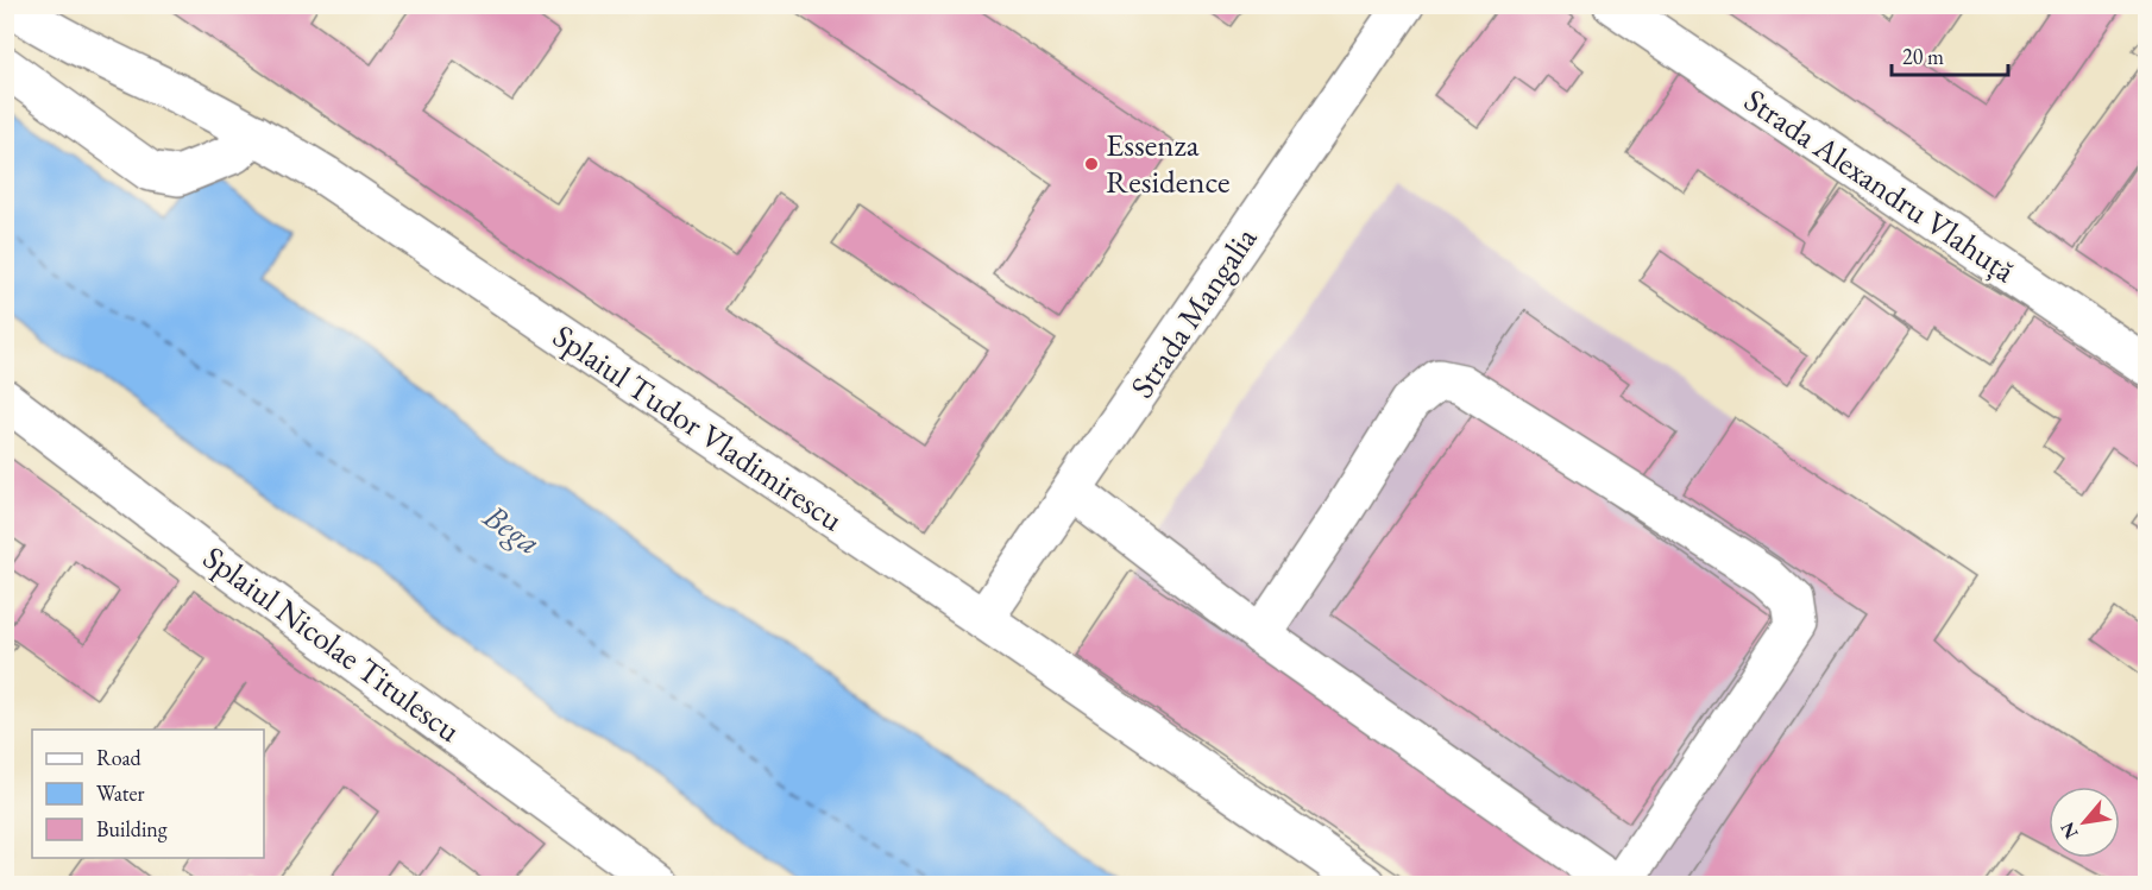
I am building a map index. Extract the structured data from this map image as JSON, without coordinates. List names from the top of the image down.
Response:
{
  "streets": {
    "street": [
      "Strada Alexandru Vlahuță",
      "Strada Mangalia",
      "Splaiul Tudor Vladimirescu",
      "Splaiul Nicolae Titulescu"
    ]
  },
  "crossings": [
    ["Strada Mangalia", "Splaiul Tudor Vladimirescu"]
  ],
  "water": ["Bega"],
  "places": ["Essenza Residence"],
  "legend": ["Road", "Water", "Building"],
  "scale_bar": "20 m",
  "north": "bottom left"
}
